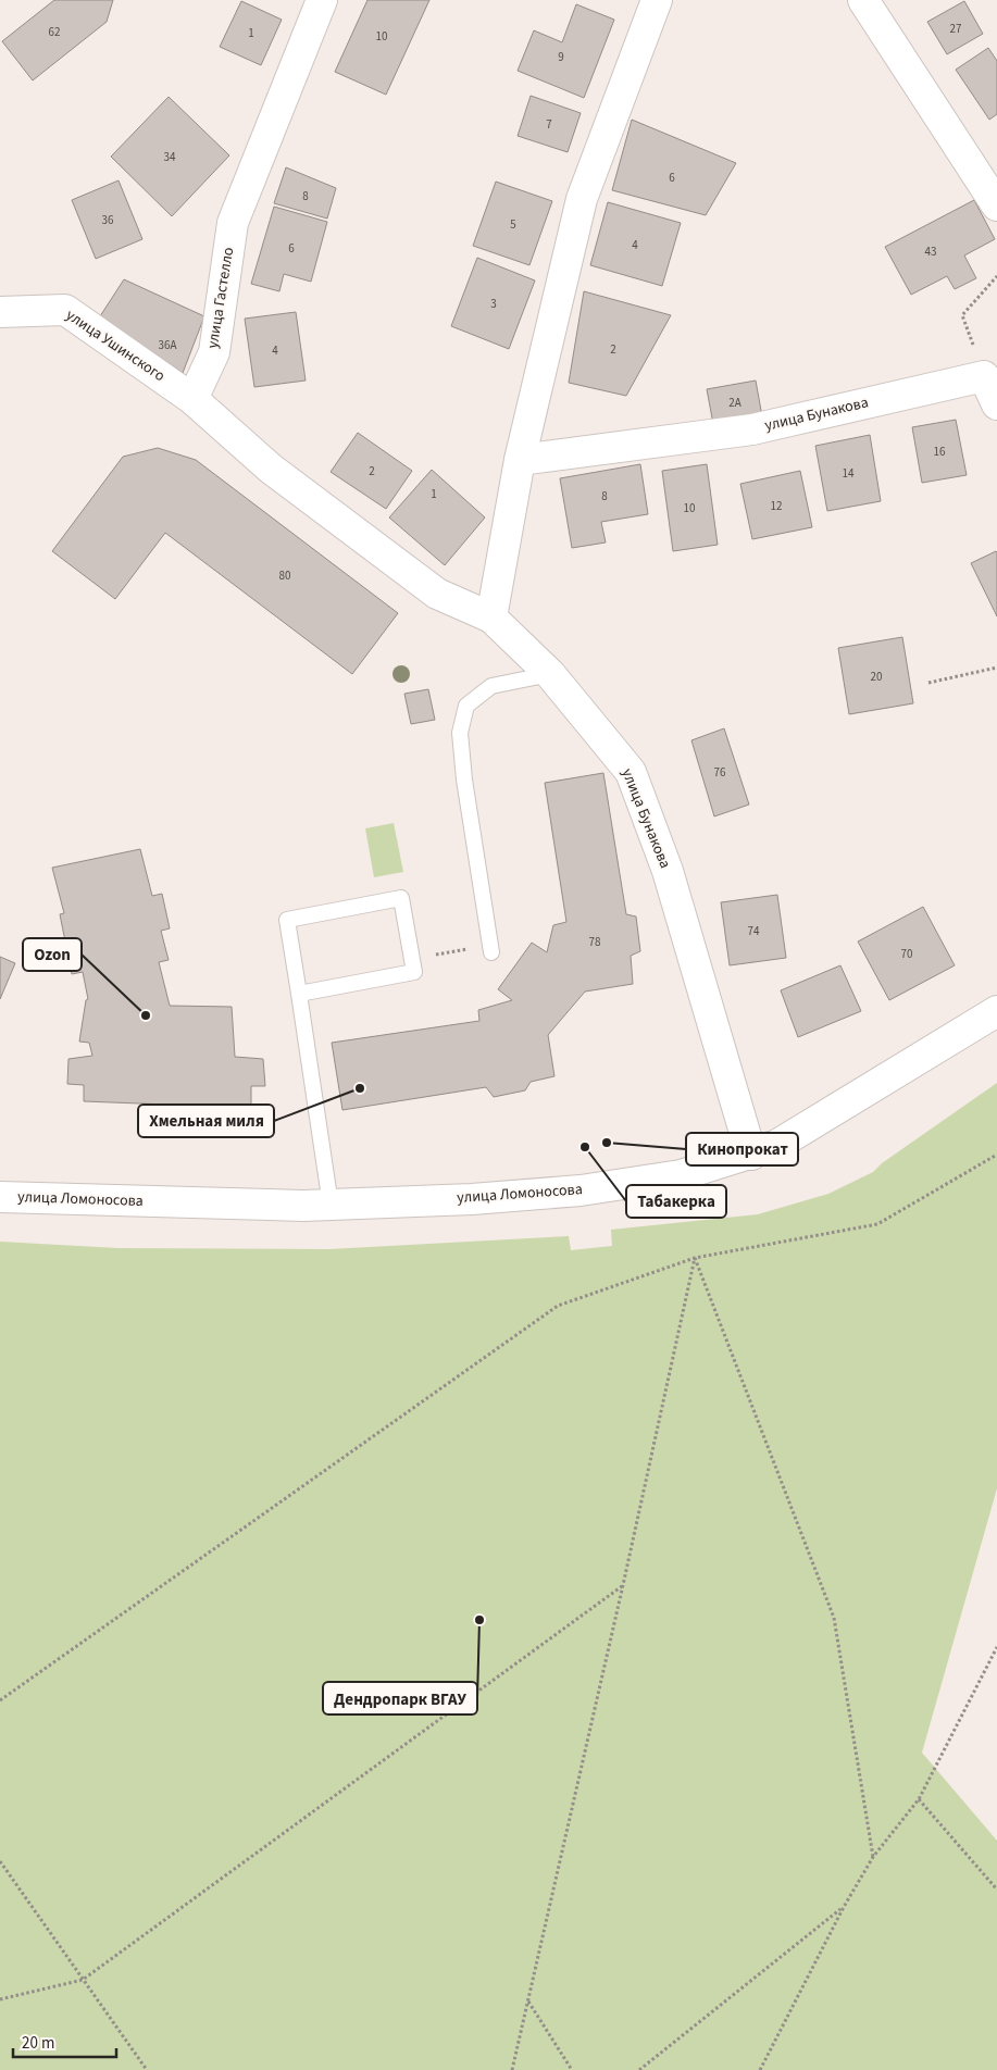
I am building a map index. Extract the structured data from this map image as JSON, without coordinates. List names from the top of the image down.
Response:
{
  "streets": {
    "street": [
      "улица Гастелло",
      "улица Ушинского",
      "улица Бунакова",
      "улица Ломоносова"
    ]
  },
  "crossings": [
    ["улица Гастелло", "улица Ушинского"],
    ["улица Бунакова", "улица Ломоносова"]
  ],
  "places": [
    "Ozon",
    "Хмельная миля",
    "Кинопрокат",
    "Табакерка",
    "Дендропарк ВГАУ"
  ],
  "house_numbers": [
    "27",
    "62",
    "1",
    "10",
    "9",
    "7",
    "34",
    "6",
    "8",
    "36",
    "5",
    "4",
    "6",
    "43",
    "3",
    "36А",
    "2",
    "4",
    "2А",
    "16",
    "2",
    "14",
    "1",
    "8",
    "12",
    "10",
    "80",
    "20",
    "76",
    "74",
    "78",
    "70"
  ],
  "scale_bar": "20 m"
}
